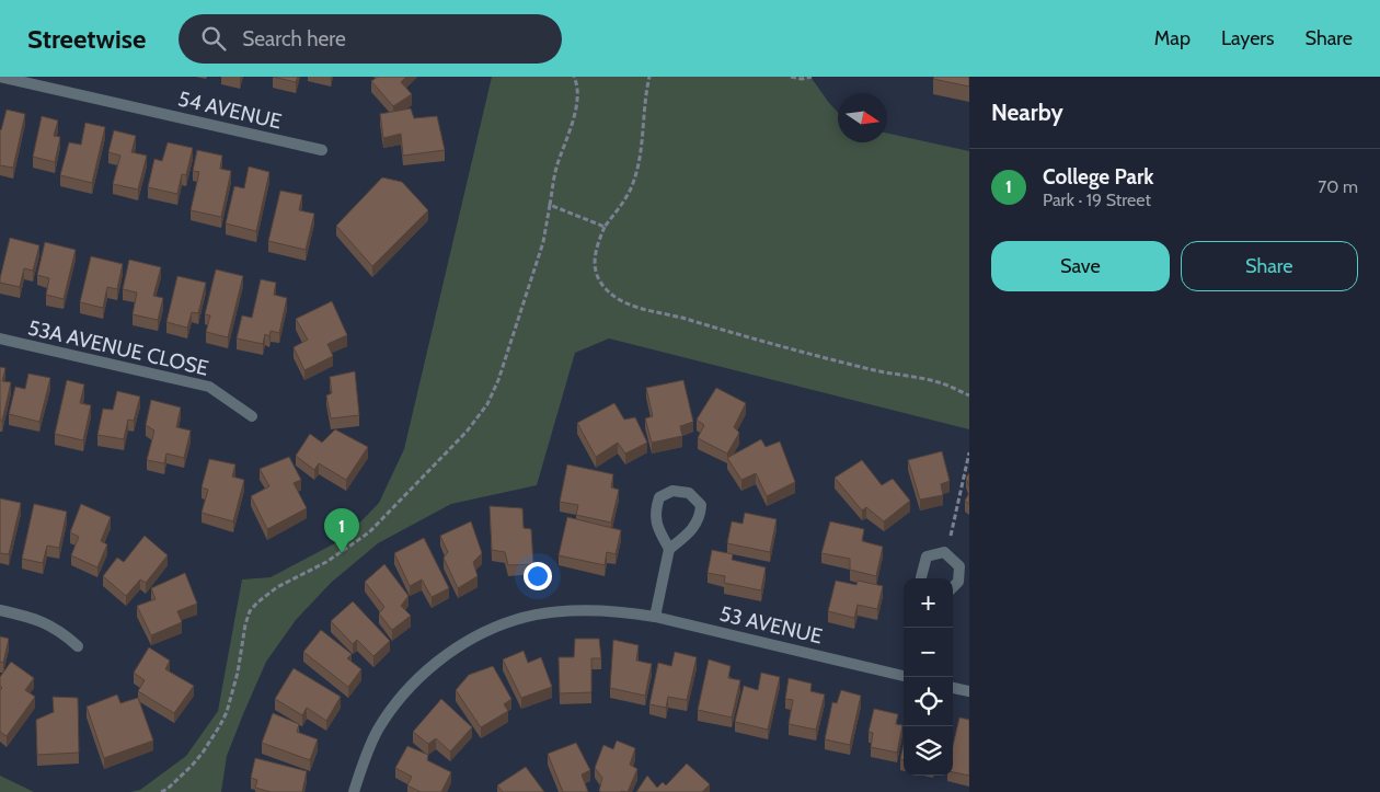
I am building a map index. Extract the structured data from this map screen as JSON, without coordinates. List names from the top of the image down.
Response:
{
  "streets": {
    "street": ["54 AVENUE", "53A AVENUE CLOSE", "53 AVENUE"]
  },
  "north": "right",
  "page": {
    "header": "Streetwise",
    "search": "Search here",
    "nav": ["Map", "Layers", "Share"],
    "heading": "Nearby",
    "list": [
      {
        "mark": "1",
        "name": "College Park",
        "note": "Park · 19 Street",
        "value": "70 m"
      }
    ],
    "buttons": ["Save", "Share"],
    "pins": "1",
    "map_buttons": ["+", "−"]
  }
}
